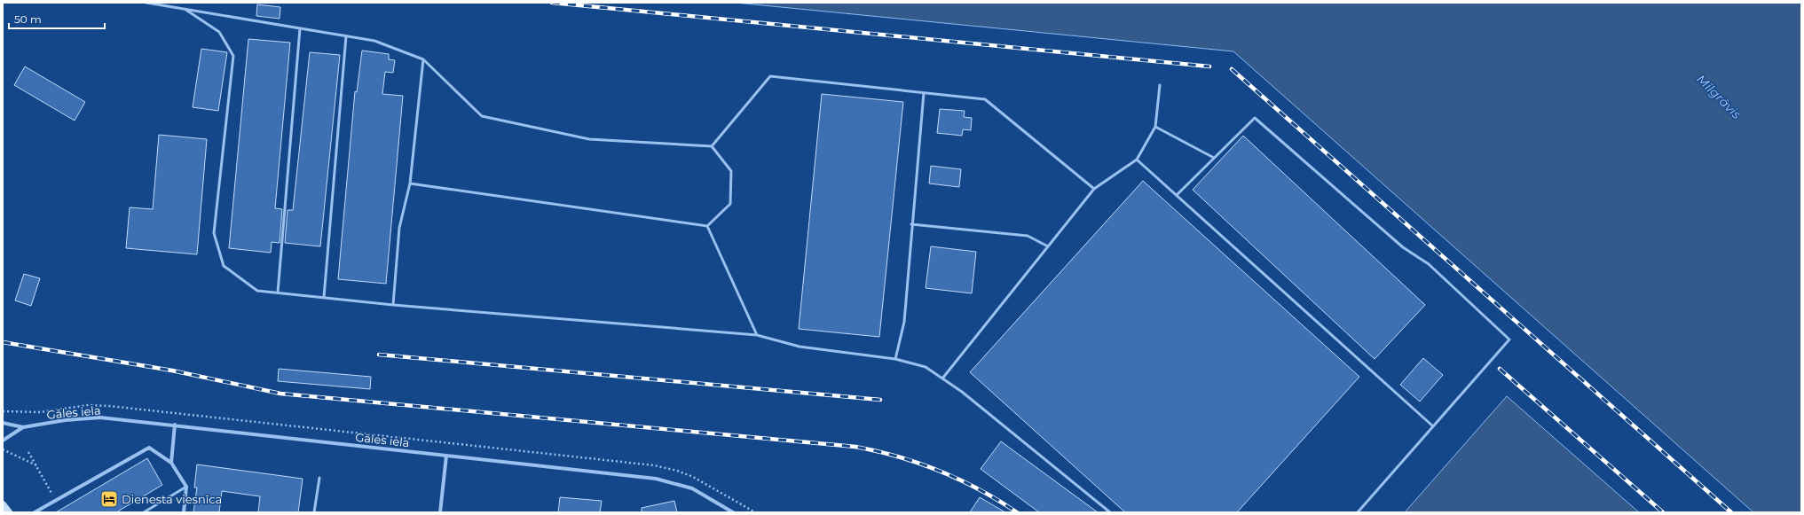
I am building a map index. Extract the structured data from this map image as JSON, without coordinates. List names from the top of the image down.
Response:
{
  "streets": {
    "street": ["Gāles iela"]
  },
  "water": ["Mīlgrāvis"],
  "places": {
    "hotel": ["Dienesta viesnīca"]
  },
  "scale_bar": "50 m"
}
